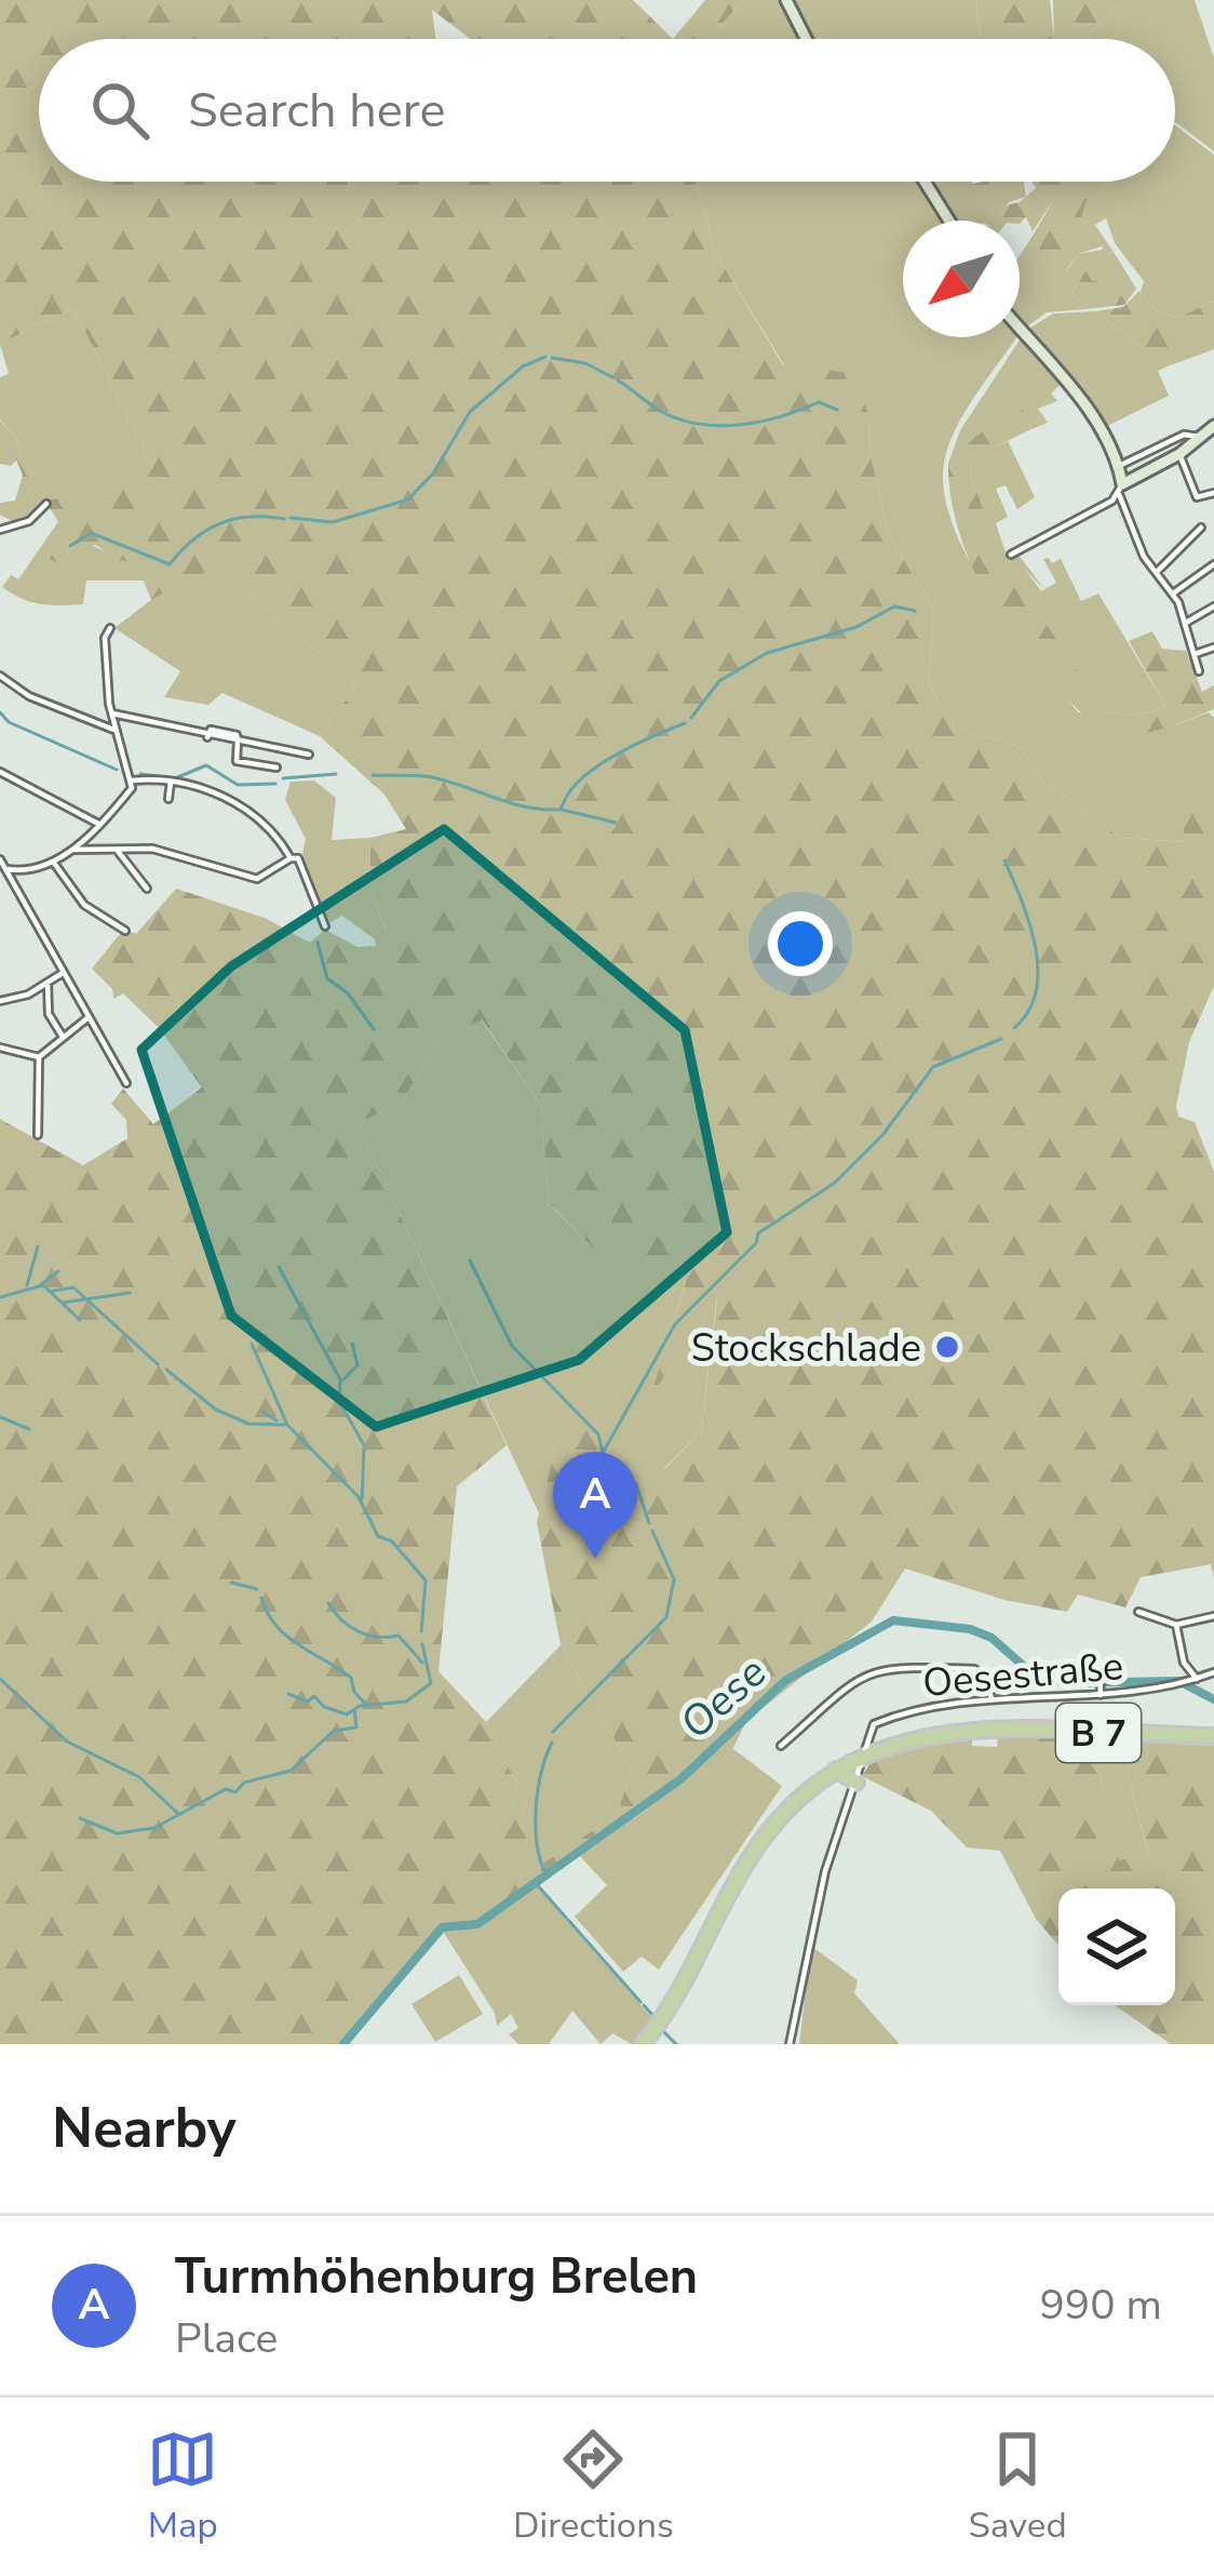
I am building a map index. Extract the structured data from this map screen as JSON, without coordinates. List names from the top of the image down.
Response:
{
  "streets": {
    "main road": ["B 7"],
    "street": ["Oesestraße"]
  },
  "water": ["Oese"],
  "places": ["Stockschlade"],
  "north": "bottom left",
  "page": {
    "search": "Search here",
    "pins": "A",
    "heading": "Nearby",
    "list": [
      {
        "mark": "A",
        "name": "Turmhöhenburg Brelen",
        "note": "Place",
        "value": "990 m"
      }
    ],
    "nav": ["Map", "Directions", "Saved"]
  }
}
